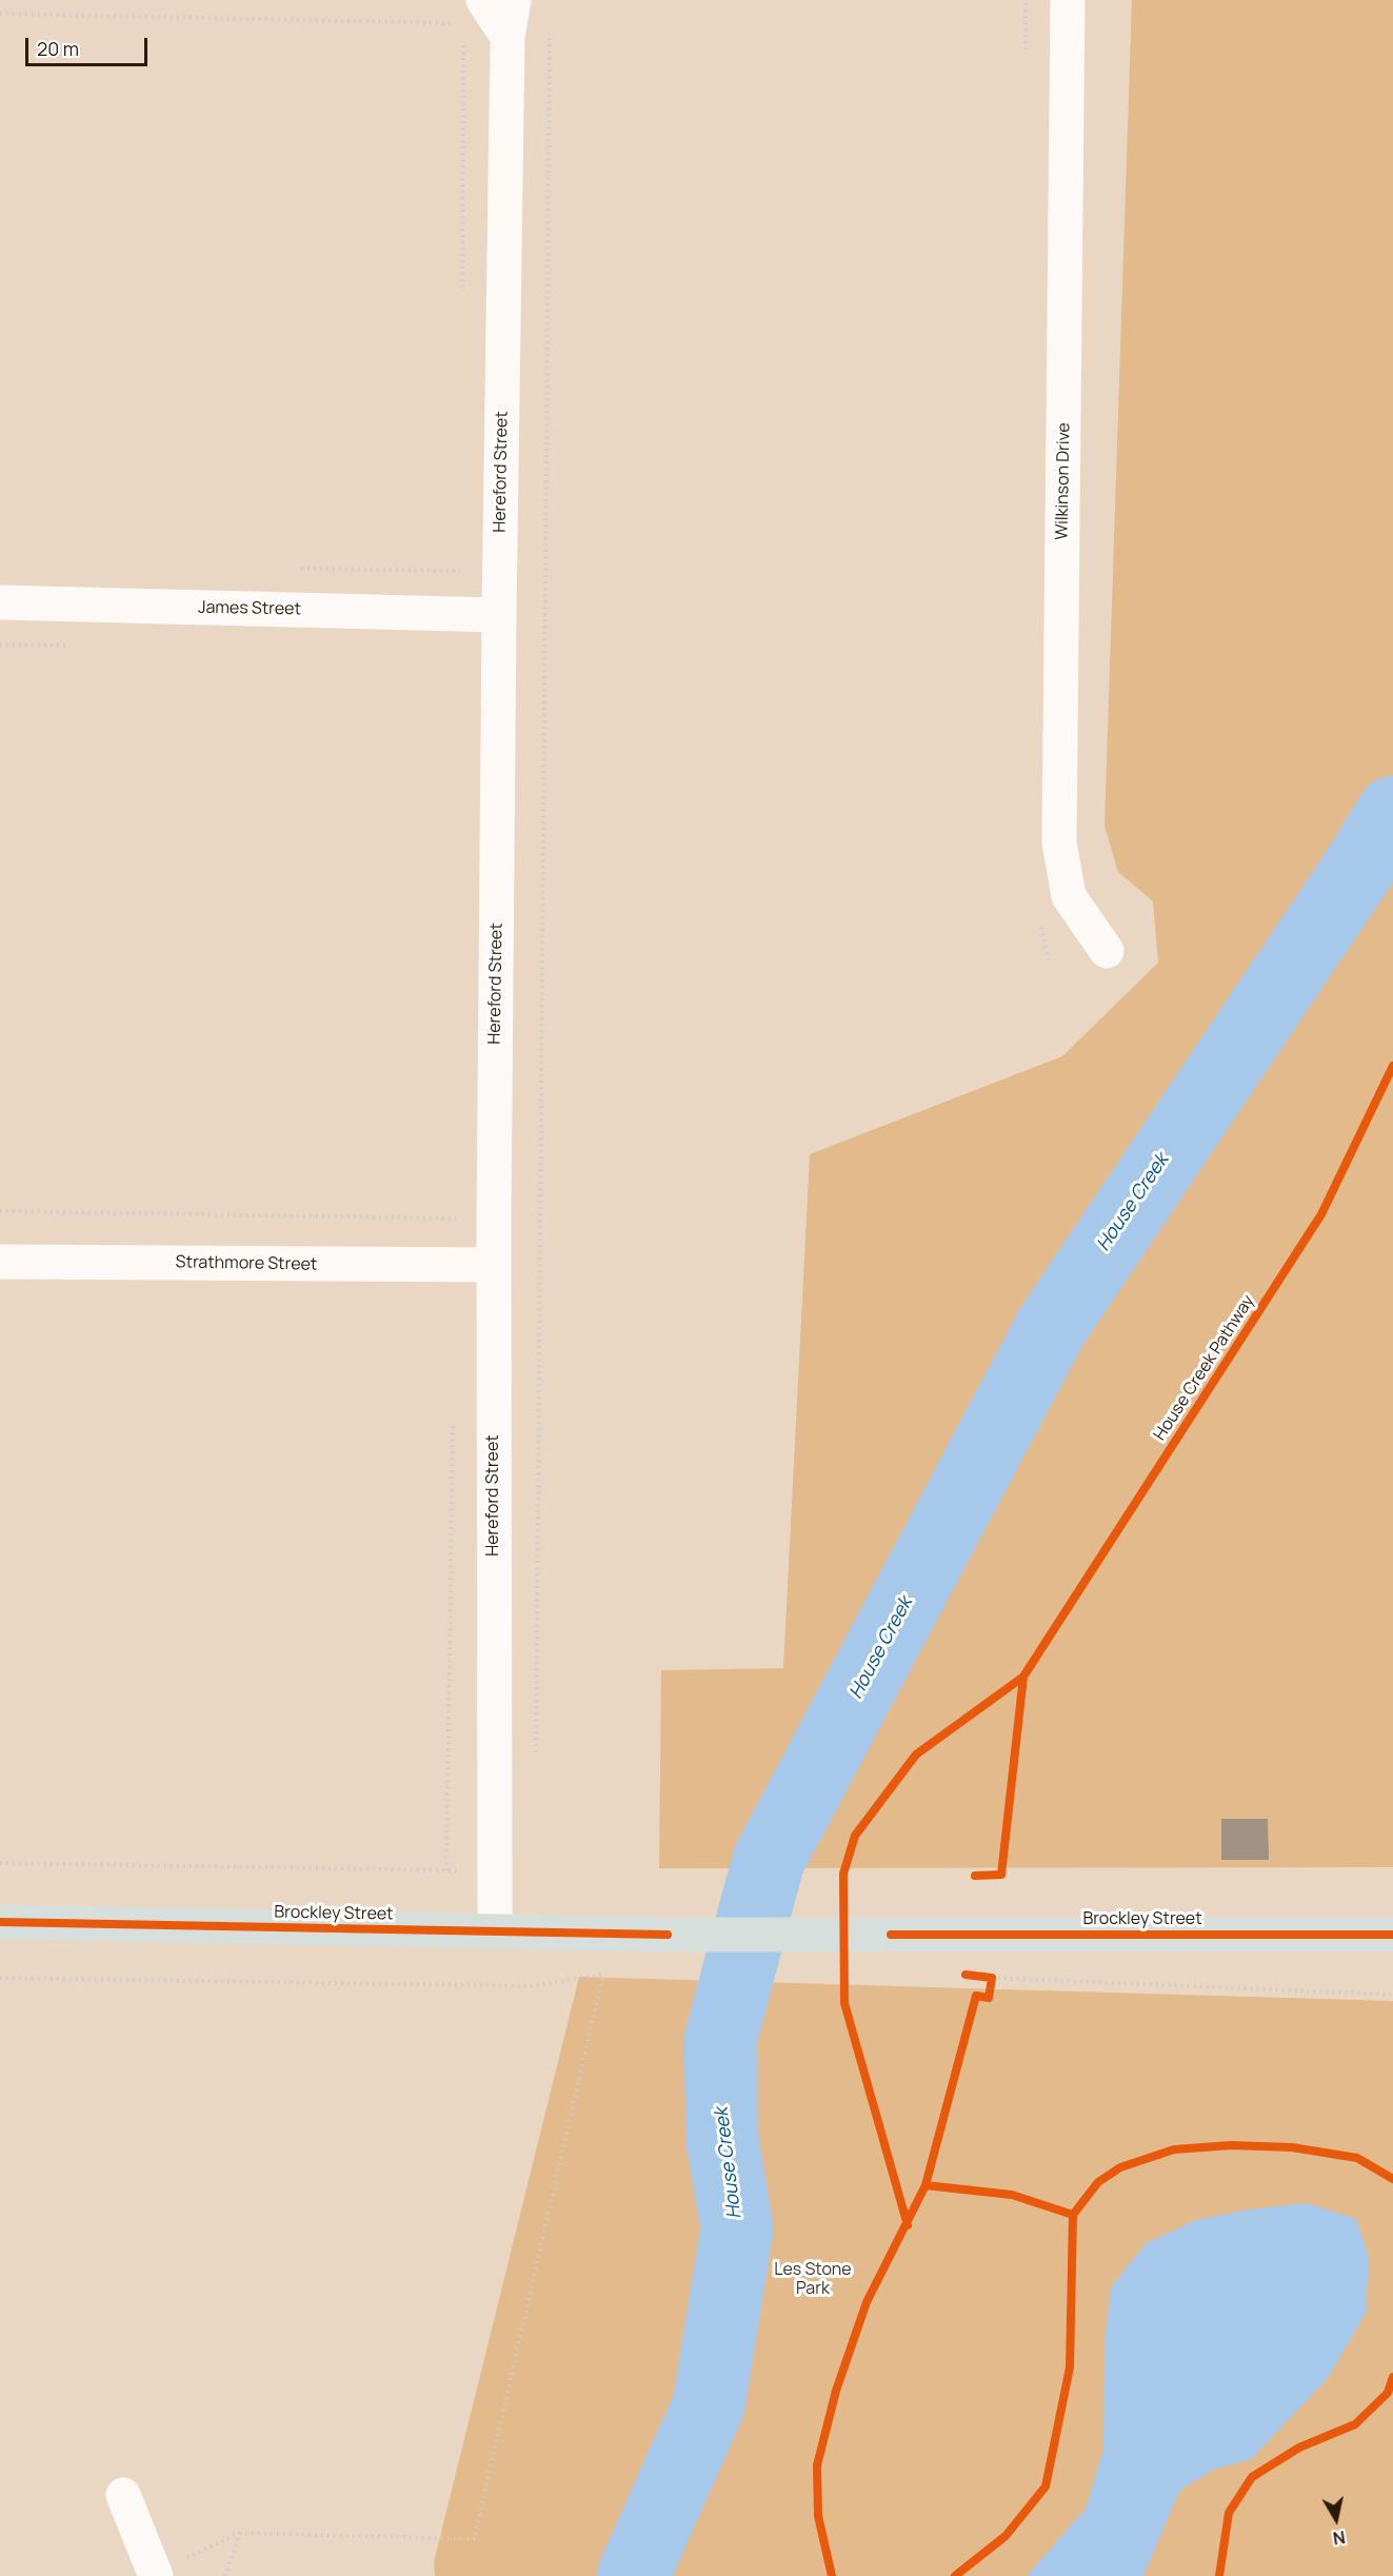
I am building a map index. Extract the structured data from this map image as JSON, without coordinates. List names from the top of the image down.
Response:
{
  "streets": {
    "main road": ["Brockley Street"],
    "street": [
      "Hereford Street",
      "Wilkinson Drive",
      "James Street",
      "Strathmore Street"
    ],
    "cycle path": ["House Creek Pathway"]
  },
  "crossings": [
    ["Hereford Street", "James Street"],
    ["Hereford Street", "Strathmore Street"],
    ["Hereford Street", "Brockley Street"]
  ],
  "water": ["House Creek"],
  "parks": ["Les Stone Park"],
  "scale_bar": "20 m",
  "north": "bottom"
}
